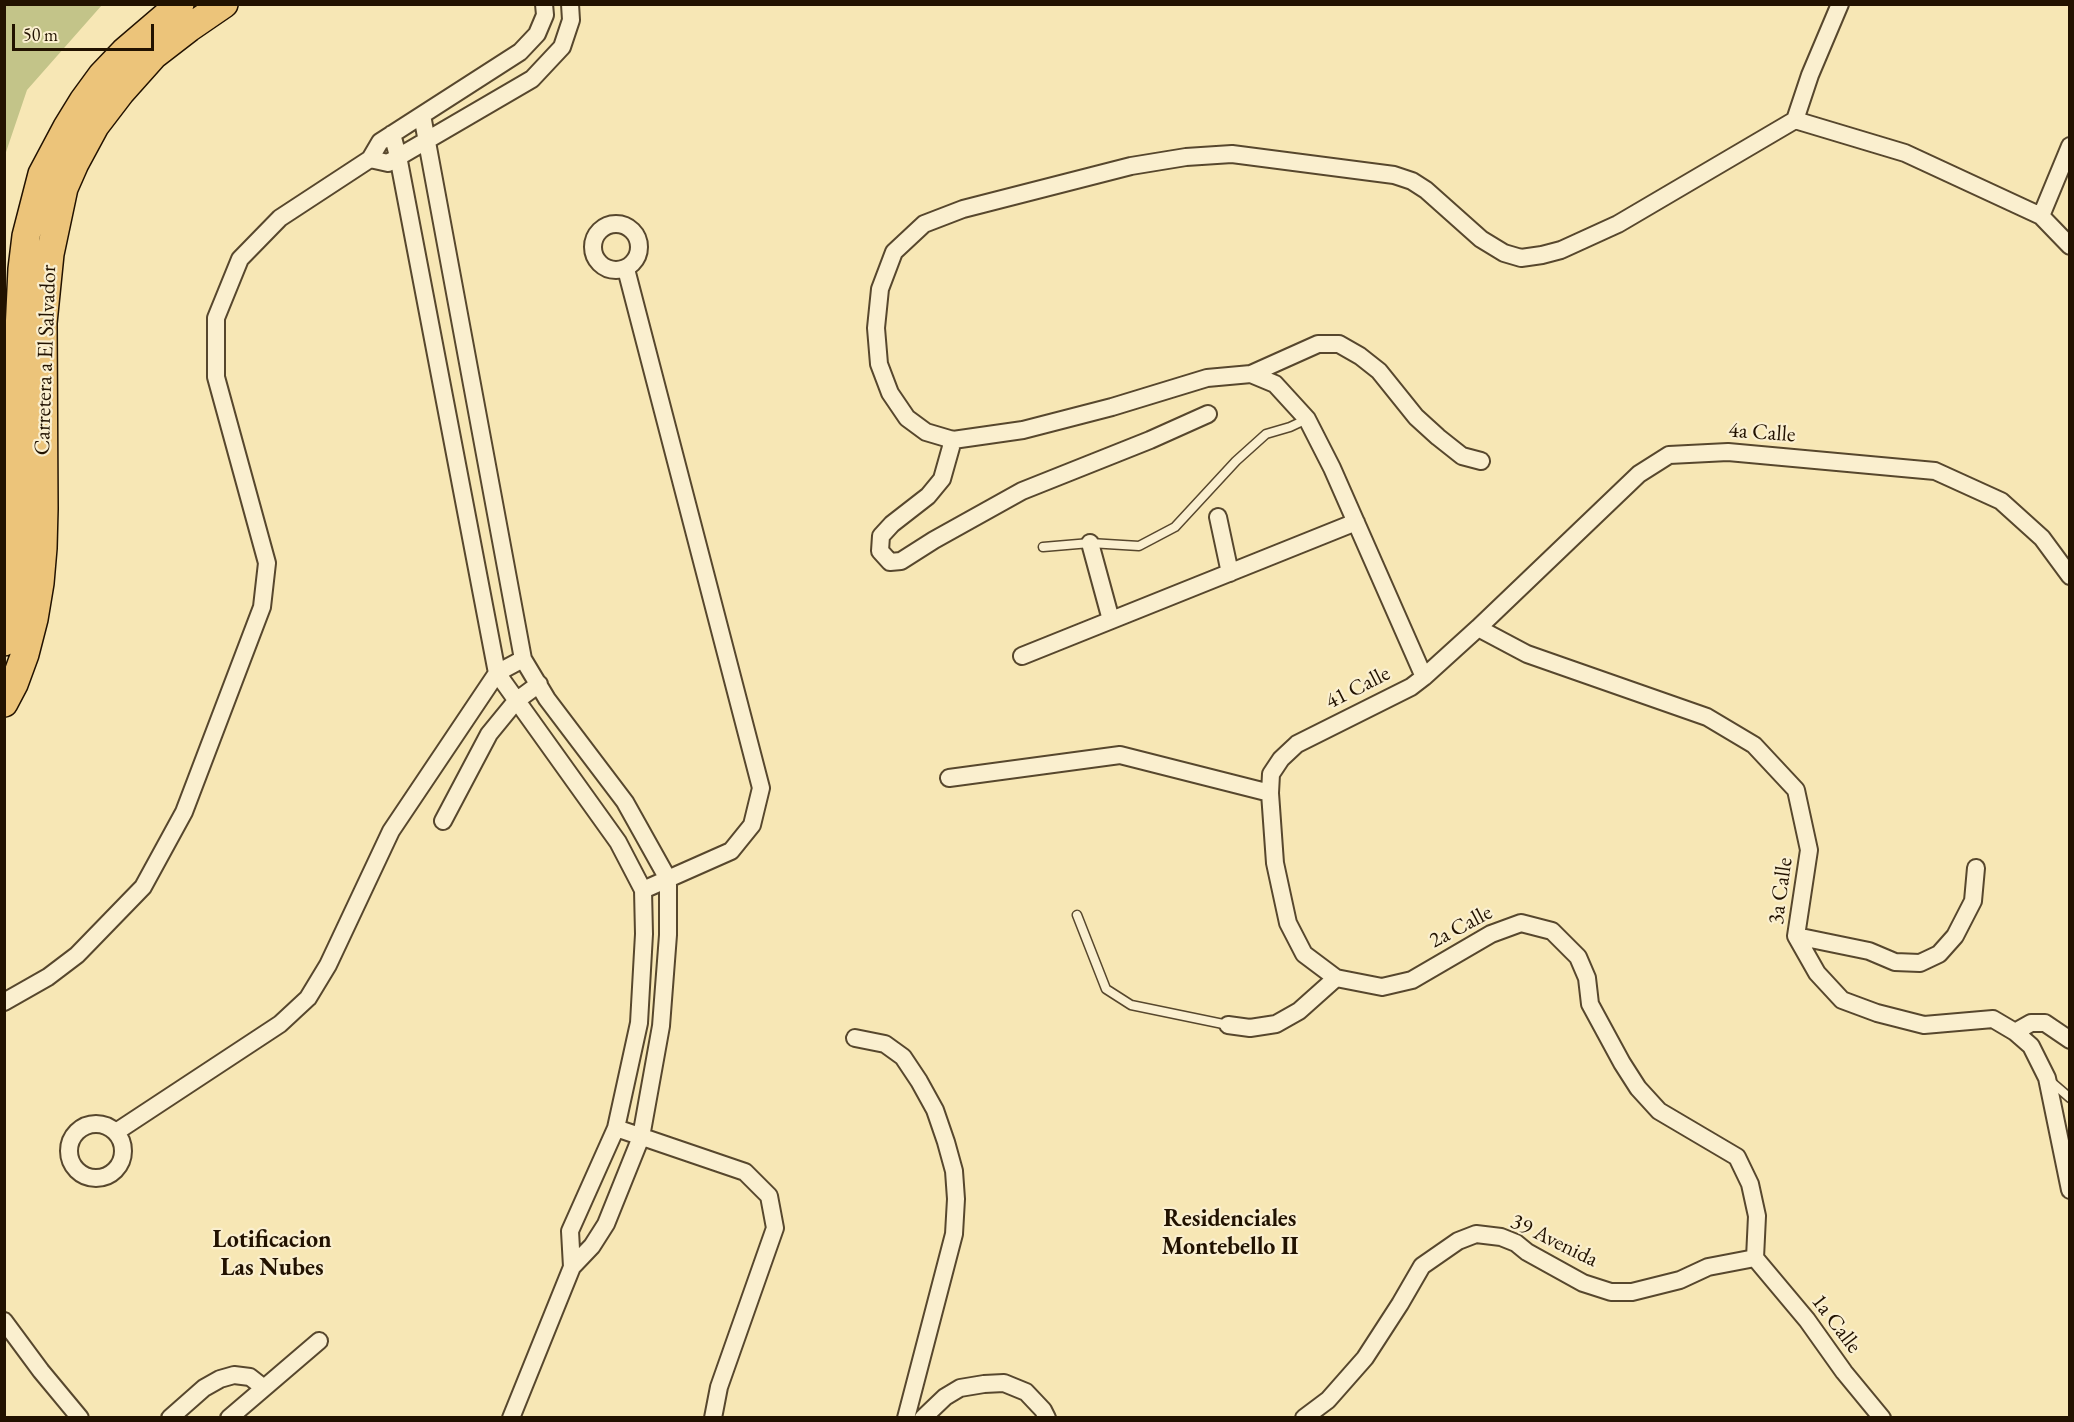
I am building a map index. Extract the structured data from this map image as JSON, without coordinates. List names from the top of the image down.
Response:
{
  "streets": {
    "highway": ["Carretera a El Salvador"],
    "street": [
      "4a Calle",
      "41 Calle",
      "3a Calle",
      "2a Calle",
      "39 Avenida",
      "1a Calle"
    ]
  },
  "crossings": [
    ["4a Calle", "41 Calle"],
    ["4a Calle", "3a Calle"],
    ["41 Calle", "3a Calle"],
    ["41 Calle", "2a Calle"],
    ["2a Calle", "39 Avenida"],
    ["2a Calle", "1a Calle"],
    ["39 Avenida", "1a Calle"]
  ],
  "districts": ["Residenciales Montebello II", "Lotificacion Las Nubes"],
  "scale_bar": "50 m"
}
